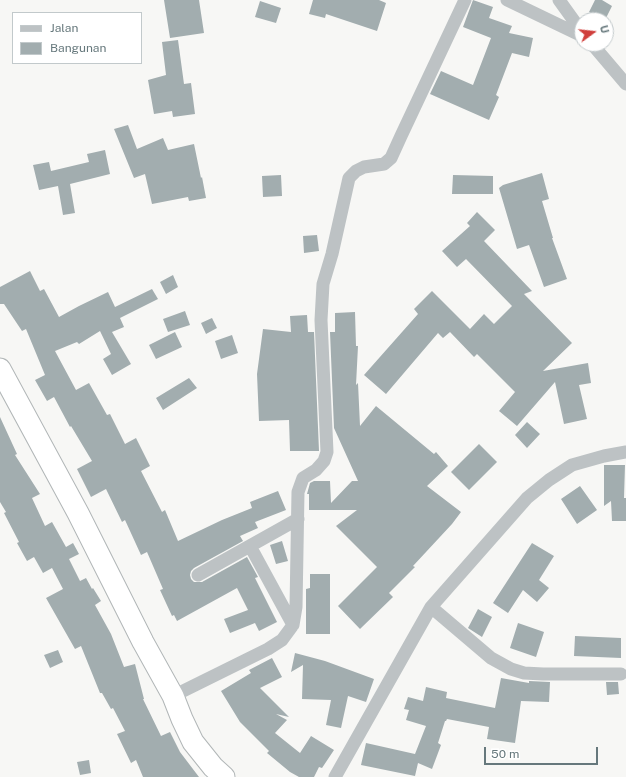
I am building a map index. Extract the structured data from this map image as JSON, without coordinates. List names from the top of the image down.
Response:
{
  "legend": ["Jalan", "Bangunan"],
  "scale_bar": "50 m",
  "north": "right"
}
